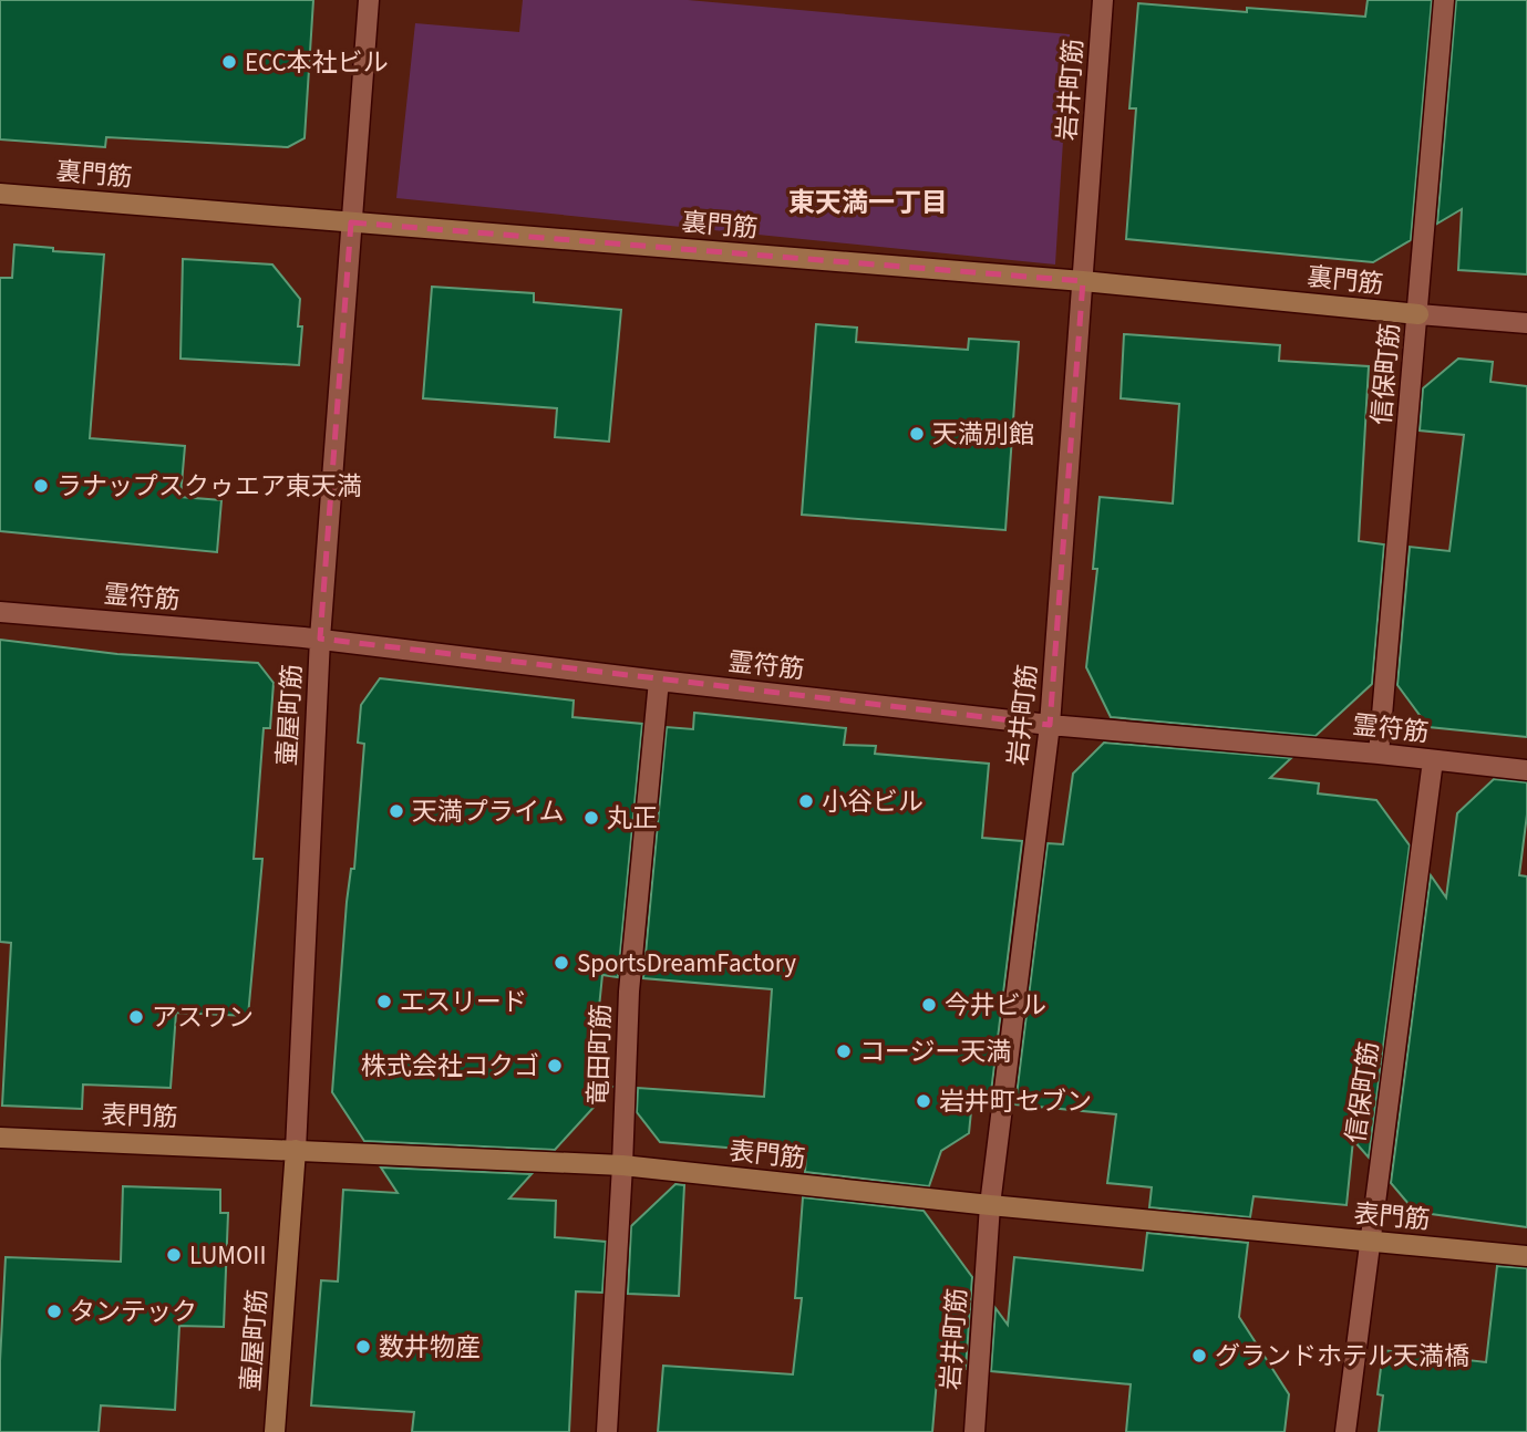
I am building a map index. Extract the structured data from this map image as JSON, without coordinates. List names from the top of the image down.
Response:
{
  "streets": {
    "street": [
      "岩井町筋",
      "裏門筋",
      "信保町筋",
      "霊符筋",
      "壷屋町筋",
      "竜田町筋",
      "表門筋"
    ]
  },
  "crossings": [
    ["岩井町筋", "裏門筋"],
    ["岩井町筋", "霊符筋"],
    ["岩井町筋", "表門筋"],
    ["裏門筋", "信保町筋"],
    ["裏門筋", "壷屋町筋"],
    ["信保町筋", "霊符筋"],
    ["信保町筋", "表門筋"],
    ["霊符筋", "壷屋町筋"],
    ["霊符筋", "竜田町筋"],
    ["壷屋町筋", "表門筋"],
    ["竜田町筋", "表門筋"]
  ],
  "districts": ["東天満一丁目"],
  "places": [
    "ECC本社ビル",
    "天満別館",
    "ラナップスクゥエア東天満",
    "小谷ビル",
    "天満プライム",
    "丸正",
    "SportsDreamFactory",
    "エスリード",
    "今井ビル",
    "アスワン",
    "コージー天満",
    "株式会社コクゴ",
    "岩井町セブン",
    "LUMOII",
    "タンテック",
    "数井物産",
    "グランドホテル天満橋"
  ]
}
